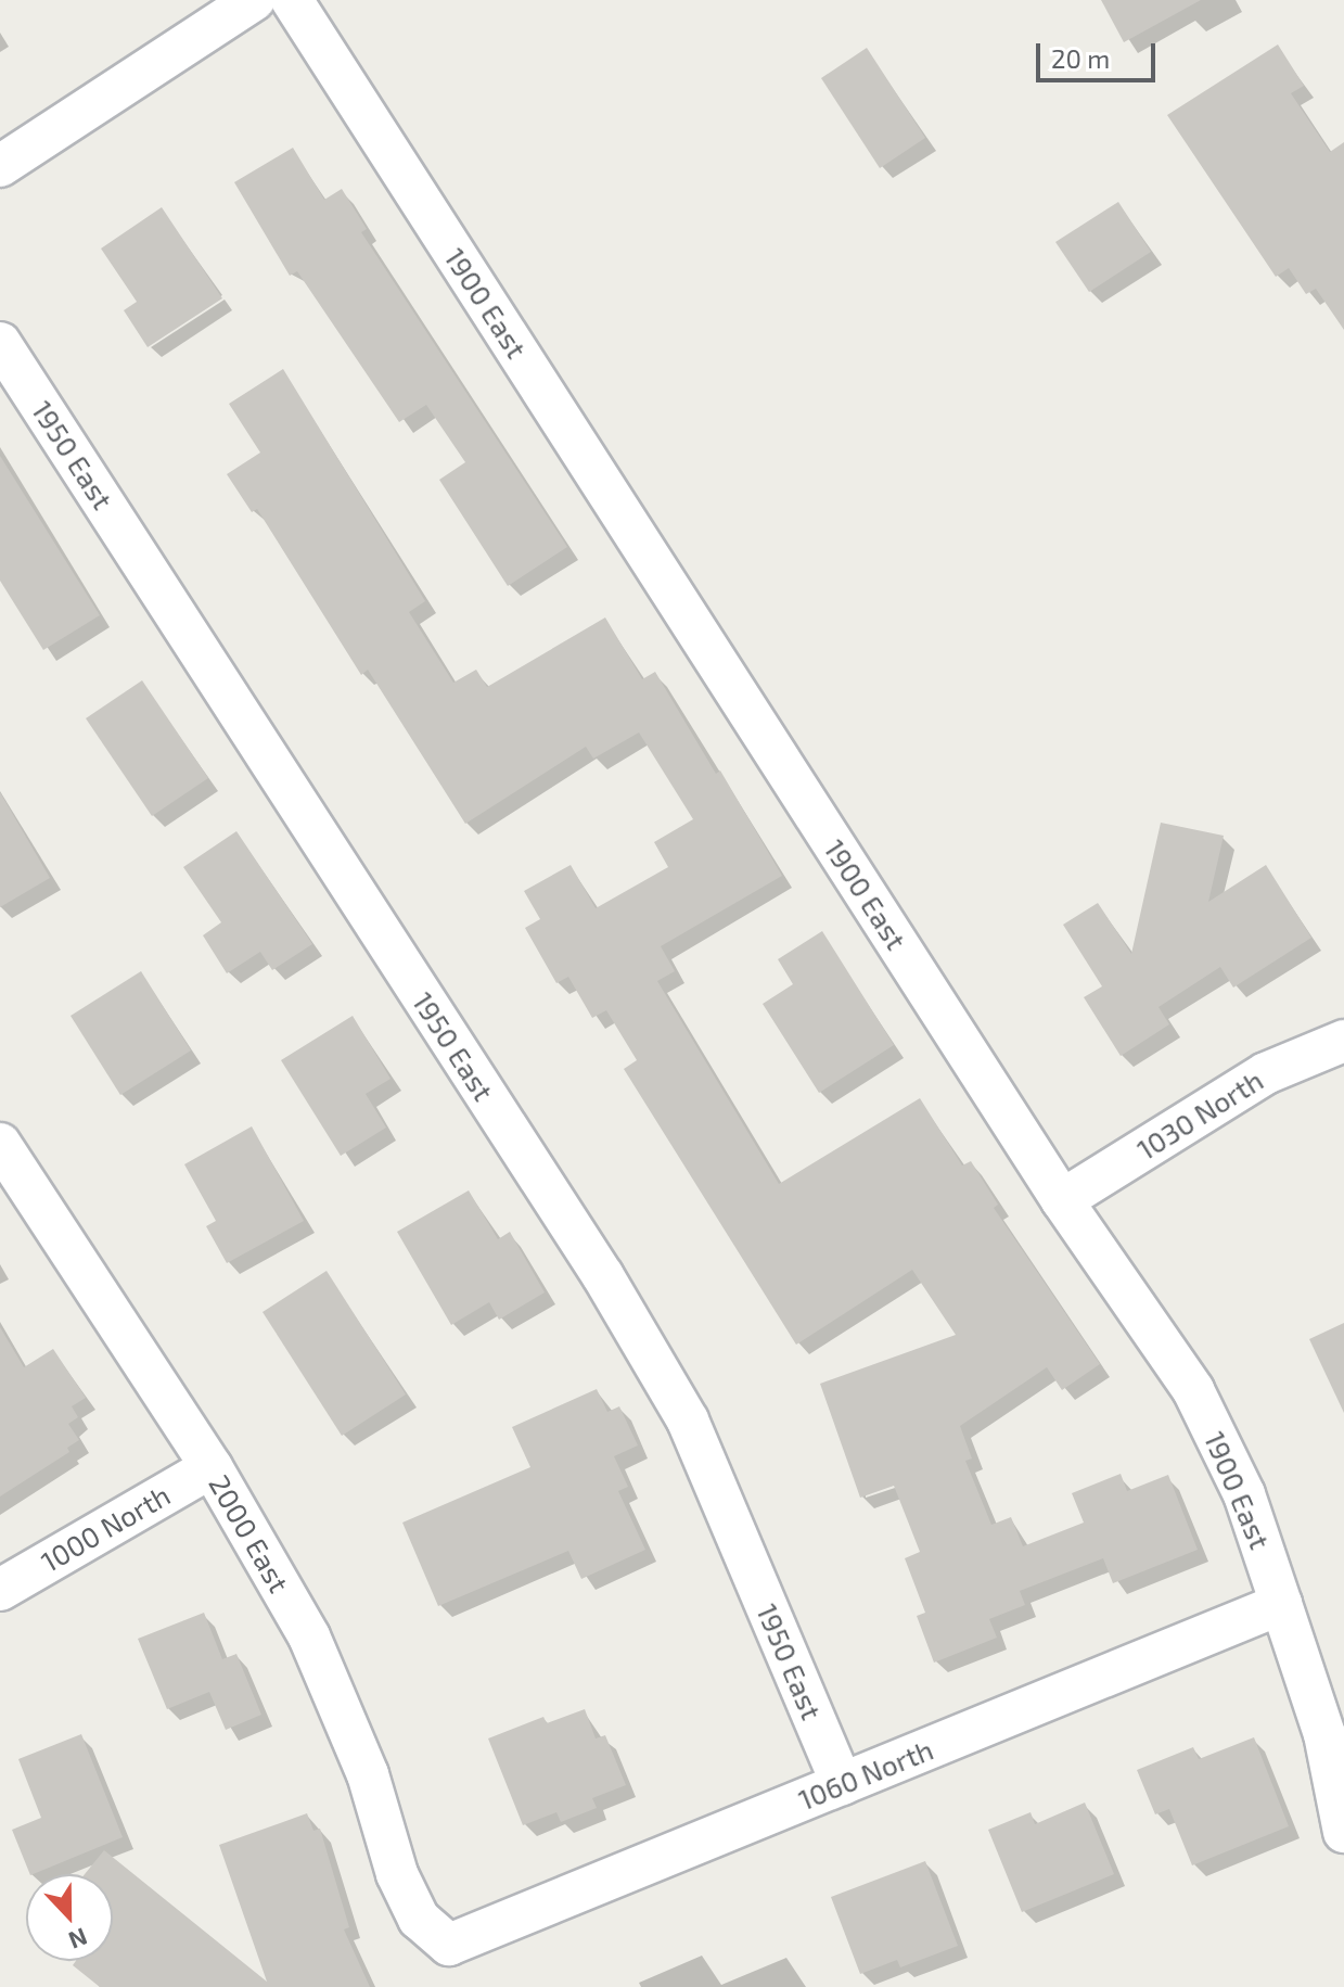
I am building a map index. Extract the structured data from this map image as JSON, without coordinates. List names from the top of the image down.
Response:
{
  "streets": {
    "street": [
      "1900 East",
      "1950 East",
      "1030 North",
      "1000 North",
      "2000 East",
      "1060 North"
    ]
  },
  "crossings": [
    ["1900 East", "1030 North"],
    ["1900 East", "1060 North"],
    ["1950 East", "1060 North"],
    ["1000 North", "2000 East"],
    ["2000 East", "1060 North"]
  ],
  "scale_bar": "20 m",
  "north": "bottom"
}
